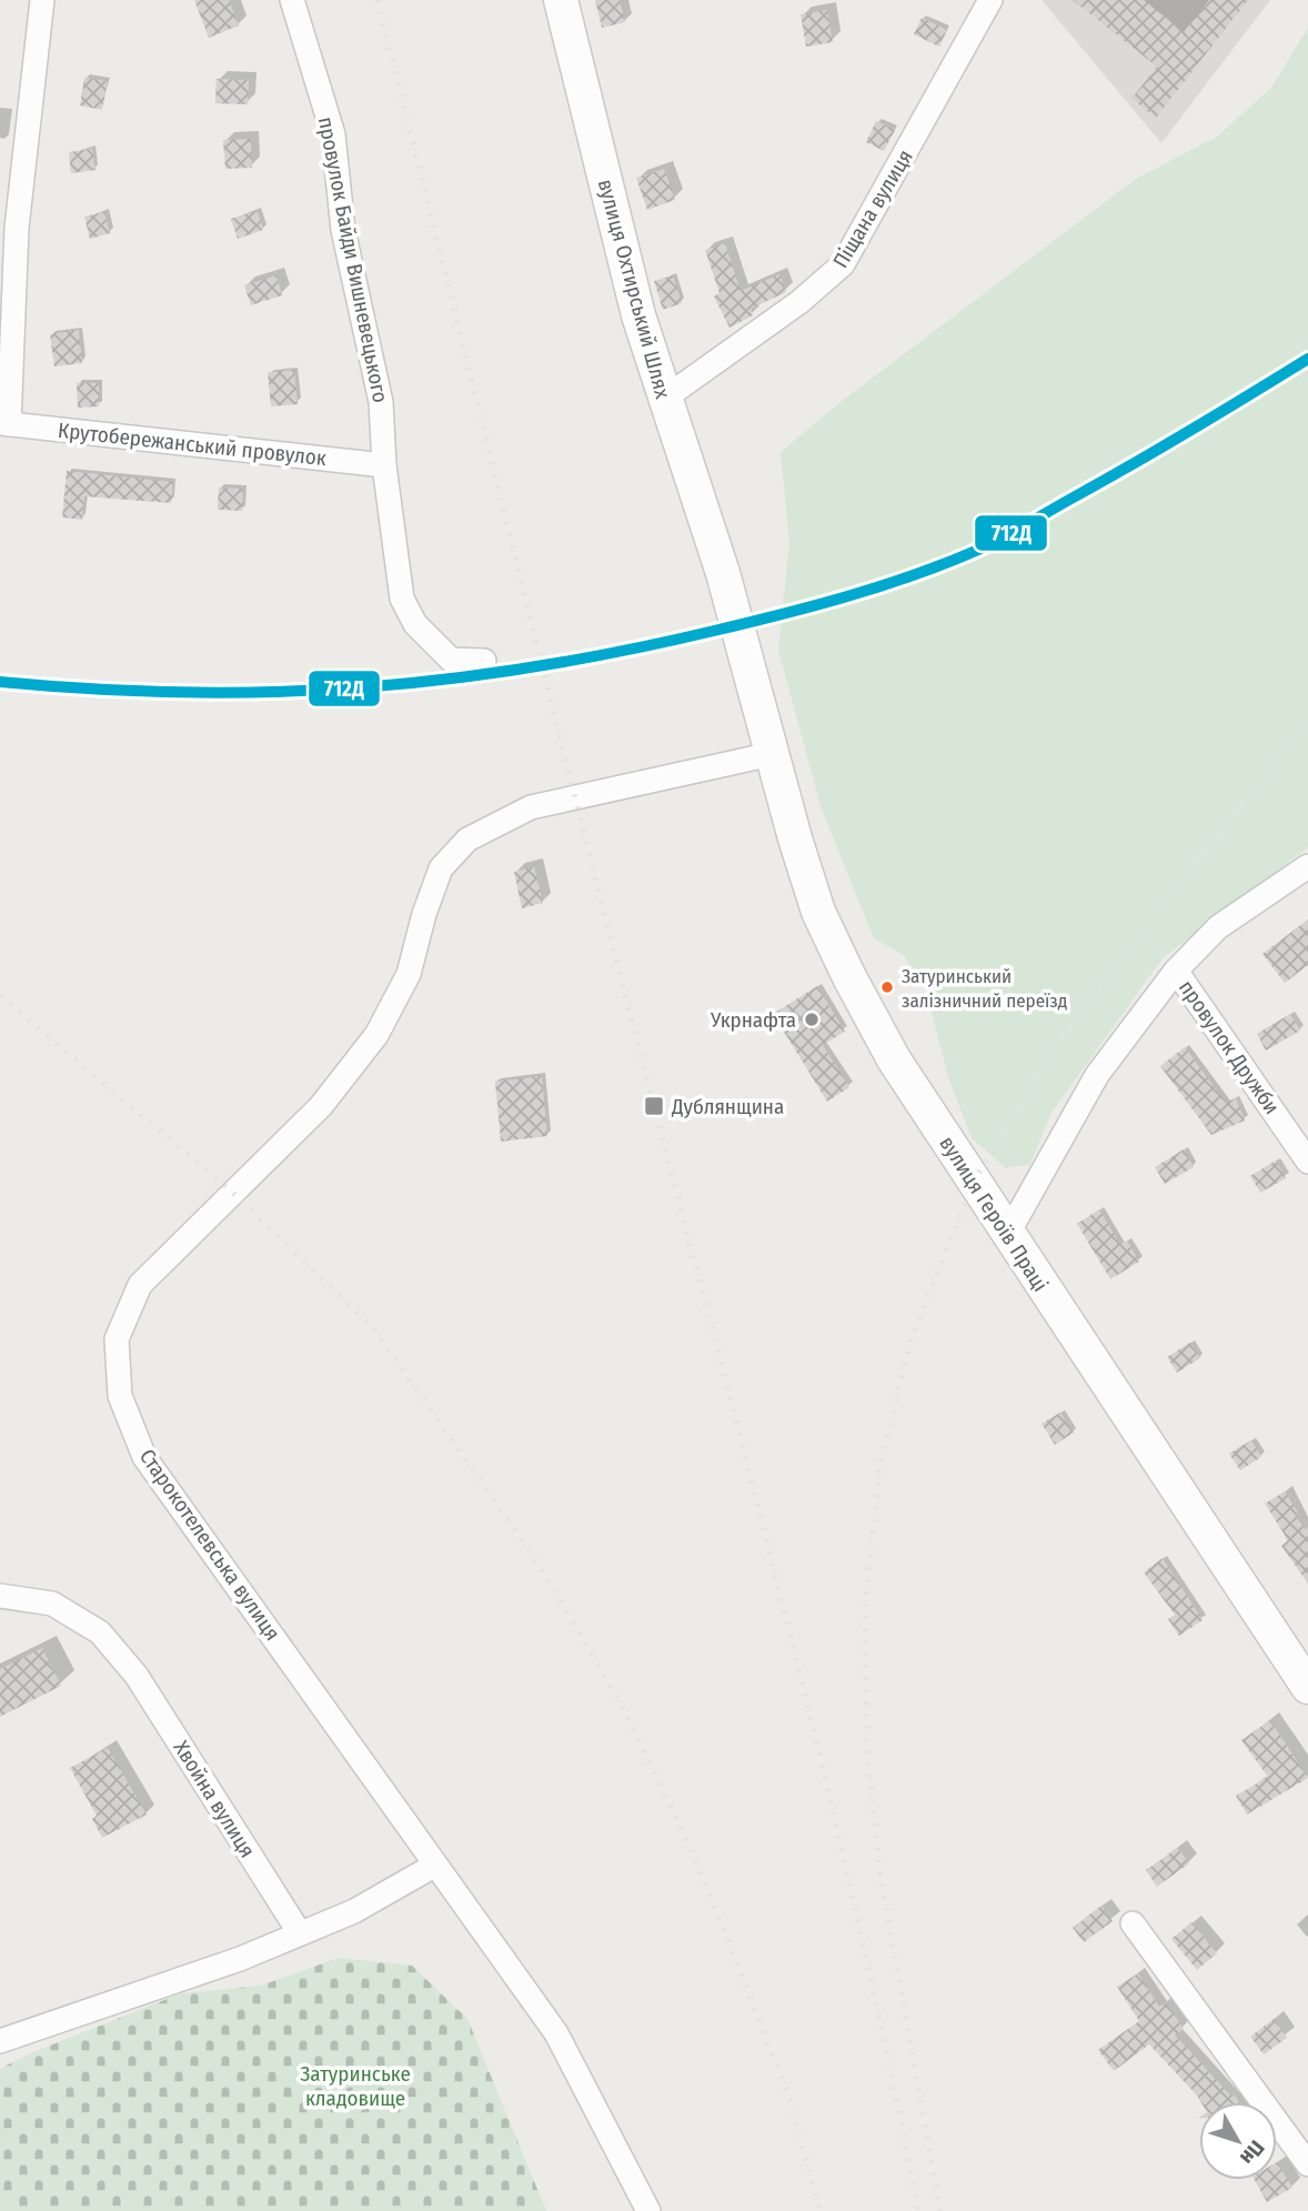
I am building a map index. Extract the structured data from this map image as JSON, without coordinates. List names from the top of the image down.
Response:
{
  "streets": {
    "main road": ["вулиця Охтирський Шлях", "вулиця Героїв Праці"],
    "street": [
      "Піщана вулиця",
      "провулок Байди Вишневецького",
      "Крутобережанський провулок",
      "провулок Дружби",
      "Старокотелевська вулиця",
      "Хвойна вулиця"
    ]
  },
  "crossings": [
    ["Піщана вулиця", "вулиця Охтирський Шлях"],
    ["провулок Байди Вишневецького", "Крутобережанський провулок"],
    ["вулиця Охтирський Шлях", "вулиця Героїв Праці"],
    ["вулиця Героїв Праці", "Старокотелевська вулиця"]
  ],
  "parks": ["Затуринське кладовище"],
  "places": {
    "other": ["Затуринський залізничний переїзд", "Укрнафта"],
    "transit": ["Дублянщина"]
  },
  "lines": ["transit line 712Д"],
  "north": "bottom right"
}
